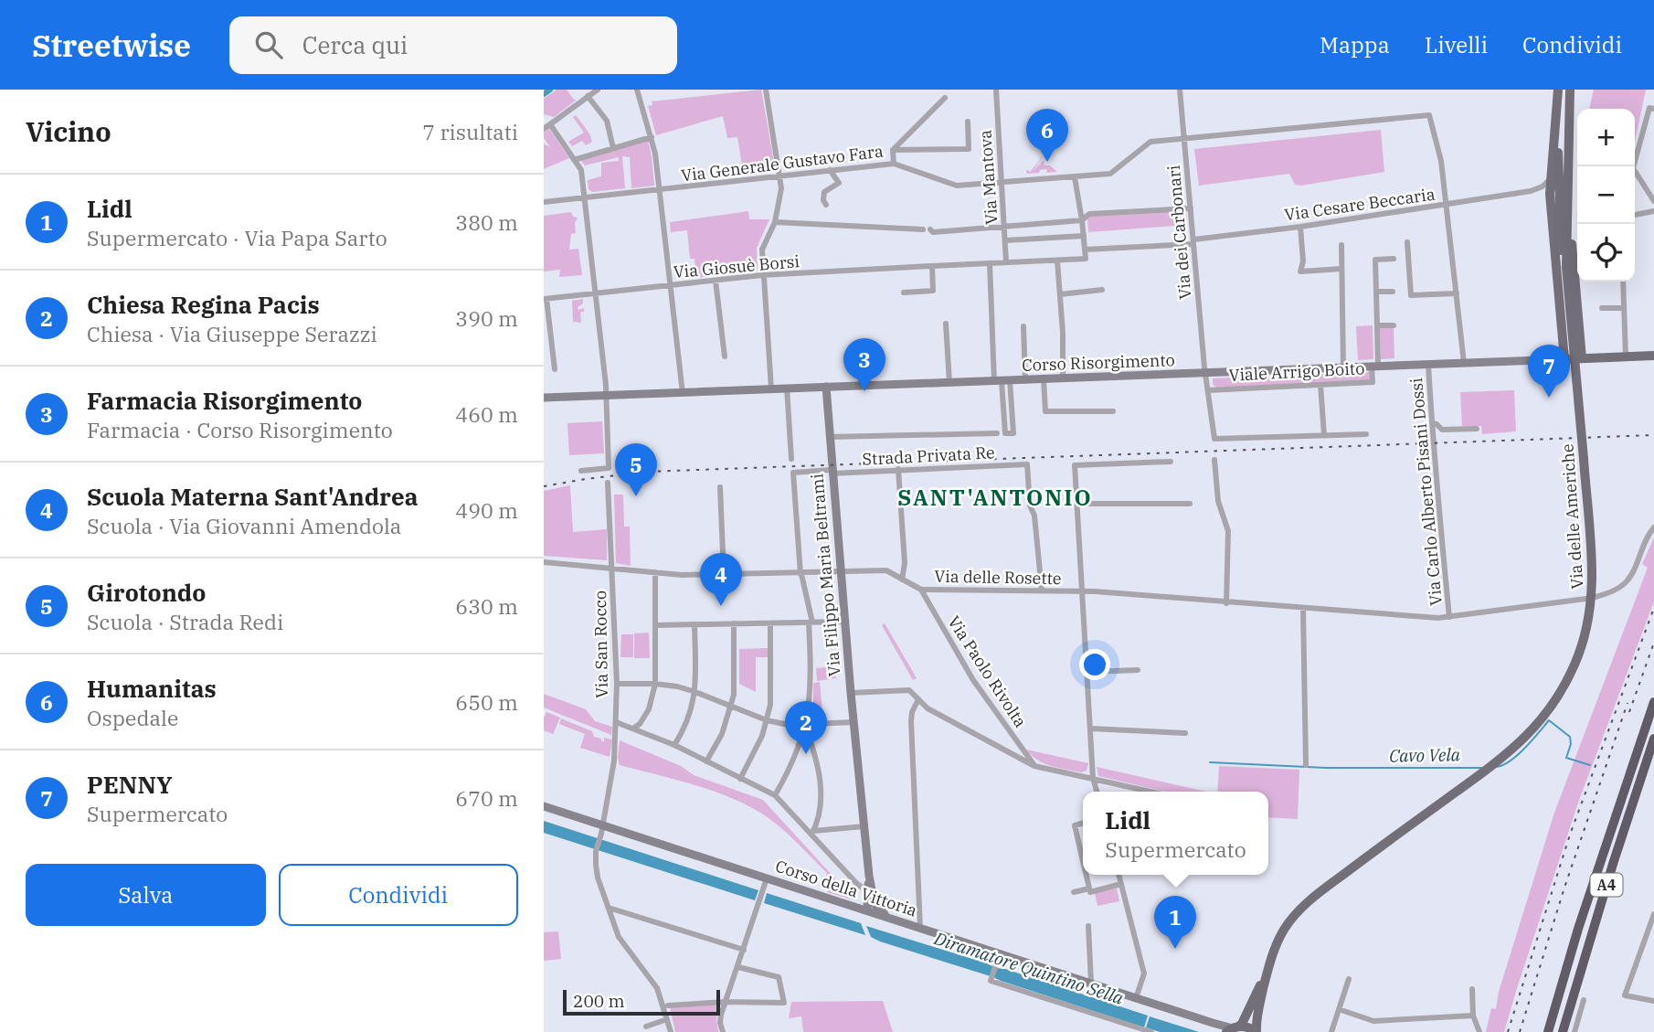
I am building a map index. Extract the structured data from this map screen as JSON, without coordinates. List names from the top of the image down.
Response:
{
  "streets": {
    "highway": ["A4"],
    "main road": [
      "Corso Risorgimento",
      "Via delle Americhe",
      "Via Filippo Maria Beltrami",
      "Corso della Vittoria"
    ],
    "street": [
      "Via Generale Gustavo Fara",
      "Via Mantova",
      "Via Cesare Beccaria",
      "Via dei Carbonari",
      "Via Giosuè Borsi",
      "Viale Arrigo Boito",
      "Strada Privata Re",
      "Via Carlo Alberto Pisani Dossi",
      "Via delle Rosette",
      "Via San Rocco",
      "Via Paolo Rivolta"
    ]
  },
  "crossings": [
    ["Via Generale Gustavo Fara", "Via Mantova"],
    ["Via Generale Gustavo Fara", "Via Cesare Beccaria"],
    ["Via Generale Gustavo Fara", "Via dei Carbonari"],
    ["Via Mantova", "Via Giosuè Borsi"],
    ["Via Cesare Beccaria", "Via dei Carbonari"],
    ["Via Cesare Beccaria", "Via Giosuè Borsi"],
    ["Via dei Carbonari", "Corso Risorgimento"],
    ["Via dei Carbonari", "Viale Arrigo Boito"],
    ["Corso Risorgimento", "Viale Arrigo Boito"],
    ["Corso Risorgimento", "Via Carlo Alberto Pisani Dossi"],
    ["Corso Risorgimento", "Via Filippo Maria Beltrami"],
    ["Strada Privata Re", "Via Filippo Maria Beltrami"],
    ["Strada Privata Re", "Via delle Rosette"],
    ["Via Carlo Alberto Pisani Dossi", "Via delle Rosette"],
    ["Via delle Americhe", "Via delle Rosette"],
    ["Via delle Americhe", "Corso della Vittoria"],
    ["Via Filippo Maria Beltrami", "Via delle Rosette"],
    ["Via Filippo Maria Beltrami", "Corso della Vittoria"],
    ["Via delle Rosette", "Via San Rocco"],
    ["Via delle Rosette", "Via Paolo Rivolta"],
    ["Via San Rocco", "Corso della Vittoria"]
  ],
  "districts": ["SANT'ANTONIO"],
  "water": ["Cavo Vela", "Diramatore Quintino Sella"],
  "scale_bar": "200 m",
  "page": {
    "header": "Streetwise",
    "search": "Cerca qui",
    "nav": ["Mappa", "Livelli", "Condividi"],
    "heading": ["Vicino", "7 risultati"],
    "map_buttons": ["+", "−"],
    "pins": [
      "6",
      "3",
      "7",
      "5",
      "4",
      "2",
      "1"
    ],
    "list": [
      {
        "mark": "1",
        "name": "Lidl",
        "note": "Supermercato · Via Papa Sarto",
        "value": "380 m"
      },
      {
        "mark": "2",
        "name": "Chiesa Regina Pacis",
        "note": "Chiesa · Via Giuseppe Serazzi",
        "value": "390 m"
      },
      {
        "mark": "3",
        "name": "Farmacia Risorgimento",
        "note": "Farmacia · Corso Risorgimento",
        "value": "460 m"
      },
      {
        "mark": "4",
        "name": "Scuola Materna Sant'Andrea",
        "note": "Scuola · Via Giovanni Amendola",
        "value": "490 m"
      },
      {
        "mark": "5",
        "name": "Girotondo",
        "note": "Scuola · Strada Redi",
        "value": "630 m"
      },
      {
        "mark": "6",
        "name": "Humanitas",
        "note": "Ospedale",
        "value": "650 m"
      },
      {
        "mark": "7",
        "name": "PENNY",
        "note": "Supermercato",
        "value": "670 m"
      }
    ],
    "popup": ["Lidl", "Supermercato"],
    "buttons": ["Salva", "Condividi"],
    "scale": "200 m"
  }
}
